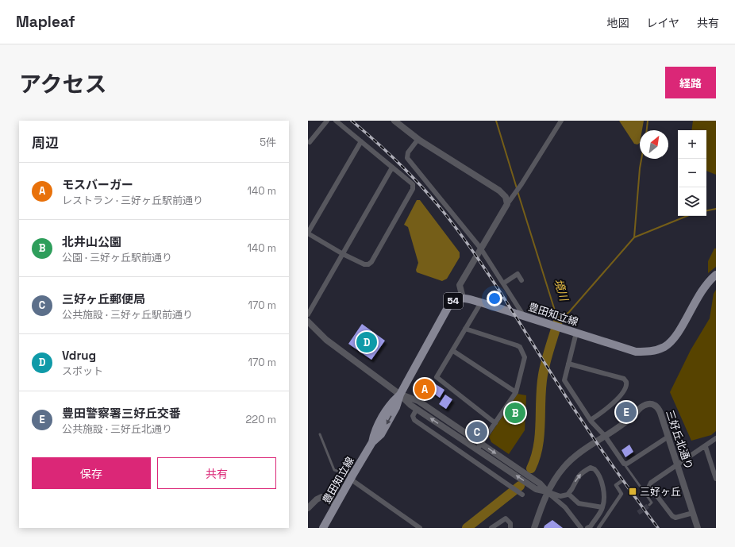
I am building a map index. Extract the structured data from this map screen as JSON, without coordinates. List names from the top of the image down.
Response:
{
  "streets": {
    "main road": ["54", "豊田知立線"],
    "street": ["三好丘北通り"]
  },
  "water": ["境川"],
  "places": {
    "transit": ["三好ヶ丘"]
  },
  "north": "top right",
  "page": {
    "header": "Mapleaf",
    "nav": ["地図", "レイヤ", "共有"],
    "title": "アクセス",
    "buttons": [
      "経路",
      ["保存", "共有"]
    ],
    "heading": ["周辺", "5件"],
    "map_buttons": ["+", "−"],
    "list": [
      {
        "mark": "A",
        "name": "モスバーガー",
        "note": "レストラン · 三好ヶ丘駅前通り",
        "value": "140 m"
      },
      {
        "mark": "B",
        "name": "北井山公園",
        "note": "公園 · 三好ヶ丘駅前通り",
        "value": "140 m"
      },
      {
        "mark": "C",
        "name": "三好ヶ丘郵便局",
        "note": "公共施設 · 三好ヶ丘駅前通り",
        "value": "170 m"
      },
      {
        "mark": "D",
        "name": "Vdrug",
        "note": "スポット",
        "value": "170 m"
      },
      {
        "mark": "E",
        "name": "豊田警察署三好丘交番",
        "note": "公共施設 · 三好丘北通り",
        "value": "220 m"
      }
    ],
    "pins": [
      "D",
      "A",
      "E",
      "B",
      "C"
    ]
  }
}
